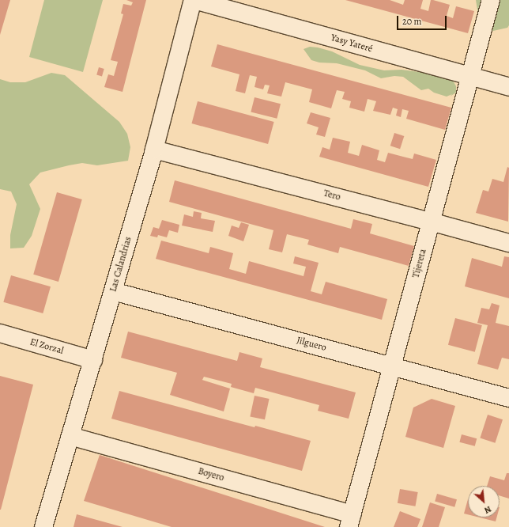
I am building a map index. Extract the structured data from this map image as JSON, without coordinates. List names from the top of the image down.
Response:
{
  "streets": {
    "street": [
      "Yasy Yateré",
      "Tero",
      "Tijereta",
      "Las Calandrias",
      "Jilguero",
      "El Zorzal",
      "Boyero"
    ]
  },
  "crossings": [
    ["Yasy Yateré", "Tijereta"],
    ["Yasy Yateré", "Las Calandrias"],
    ["Tero", "Tijereta"],
    ["Tero", "Las Calandrias"],
    ["Tijereta", "Jilguero"],
    ["Tijereta", "Boyero"],
    ["Las Calandrias", "Jilguero"],
    ["Las Calandrias", "El Zorzal"],
    ["Las Calandrias", "Boyero"]
  ],
  "scale_bar": "20 m",
  "north": "bottom right"
}
